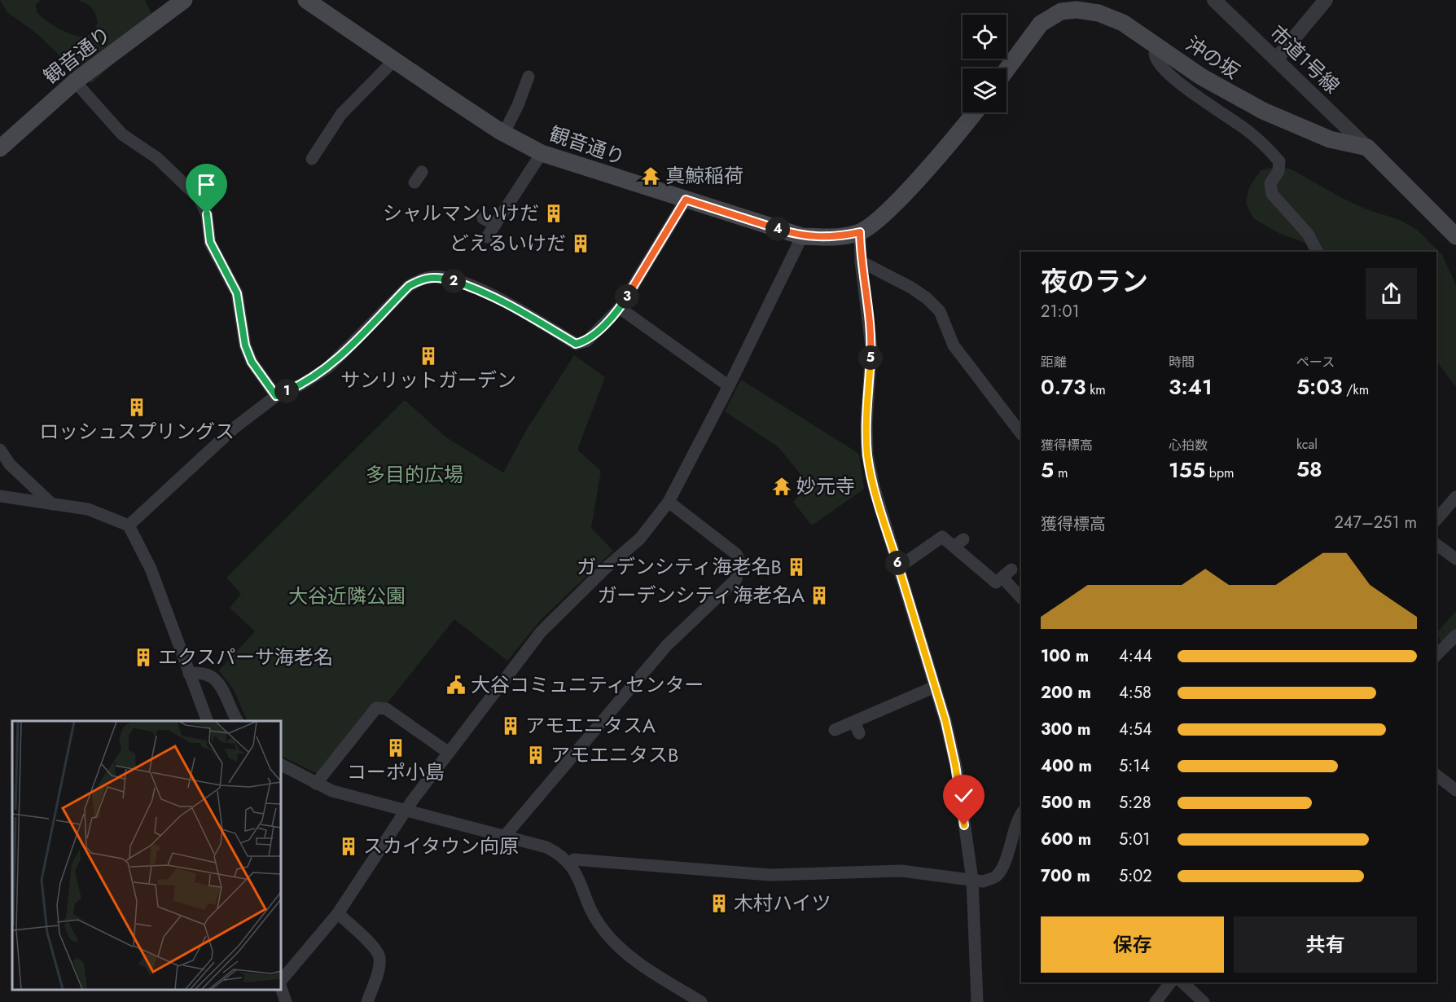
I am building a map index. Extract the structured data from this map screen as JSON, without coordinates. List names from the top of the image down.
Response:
{
  "streets": {
    "main road": ["観音通り", "沖の坂"],
    "street": ["市道1号線"]
  },
  "crossings": [
    ["沖の坂", "市道1号線"]
  ],
  "parks": ["多目的広場", "大谷近隣公園"],
  "places": {
    "temple": ["真鯨稲荷", "妙元寺"],
    "building": [
      "シャルマンいけだ",
      "どえるいけだ",
      "サンリットガーデン",
      "ロッシュスプリングス",
      "ガーデンシティ海老名B",
      "ガーデンシティ海老名A",
      "エクスパーサ海老名",
      "アモエニタスA",
      "コーポ小島",
      "アモエニタスB",
      "スカイタウン向原",
      "木村ハイツ"
    ],
    "public building": ["大谷コミュニティセンター"]
  },
  "page": {
    "pins": [
      "4",
      "2",
      "3",
      "5",
      "1",
      "6"
    ],
    "heading": ["夜のラン", "21:01"],
    "stats": [
      ["距離", "0.73 km"],
      ["時間", "3:41"],
      ["ペース", "5:03 /km"],
      ["獲得標高", "5 m"],
      ["心拍数", "155 bpm"],
      ["kcal", "58"]
    ],
    "chart": ["獲得標高", "247–251 m"],
    "list": [
      {
        "name": "100 m",
        "note": "4:44"
      },
      {
        "name": "200 m",
        "note": "4:58"
      },
      {
        "name": "300 m",
        "note": "4:54"
      },
      {
        "name": "400 m",
        "note": "5:14"
      },
      {
        "name": "500 m",
        "note": "5:28"
      },
      {
        "name": "600 m",
        "note": "5:01"
      },
      {
        "name": "700 m",
        "note": "5:02"
      }
    ],
    "buttons": ["保存", "共有"]
  }
}
